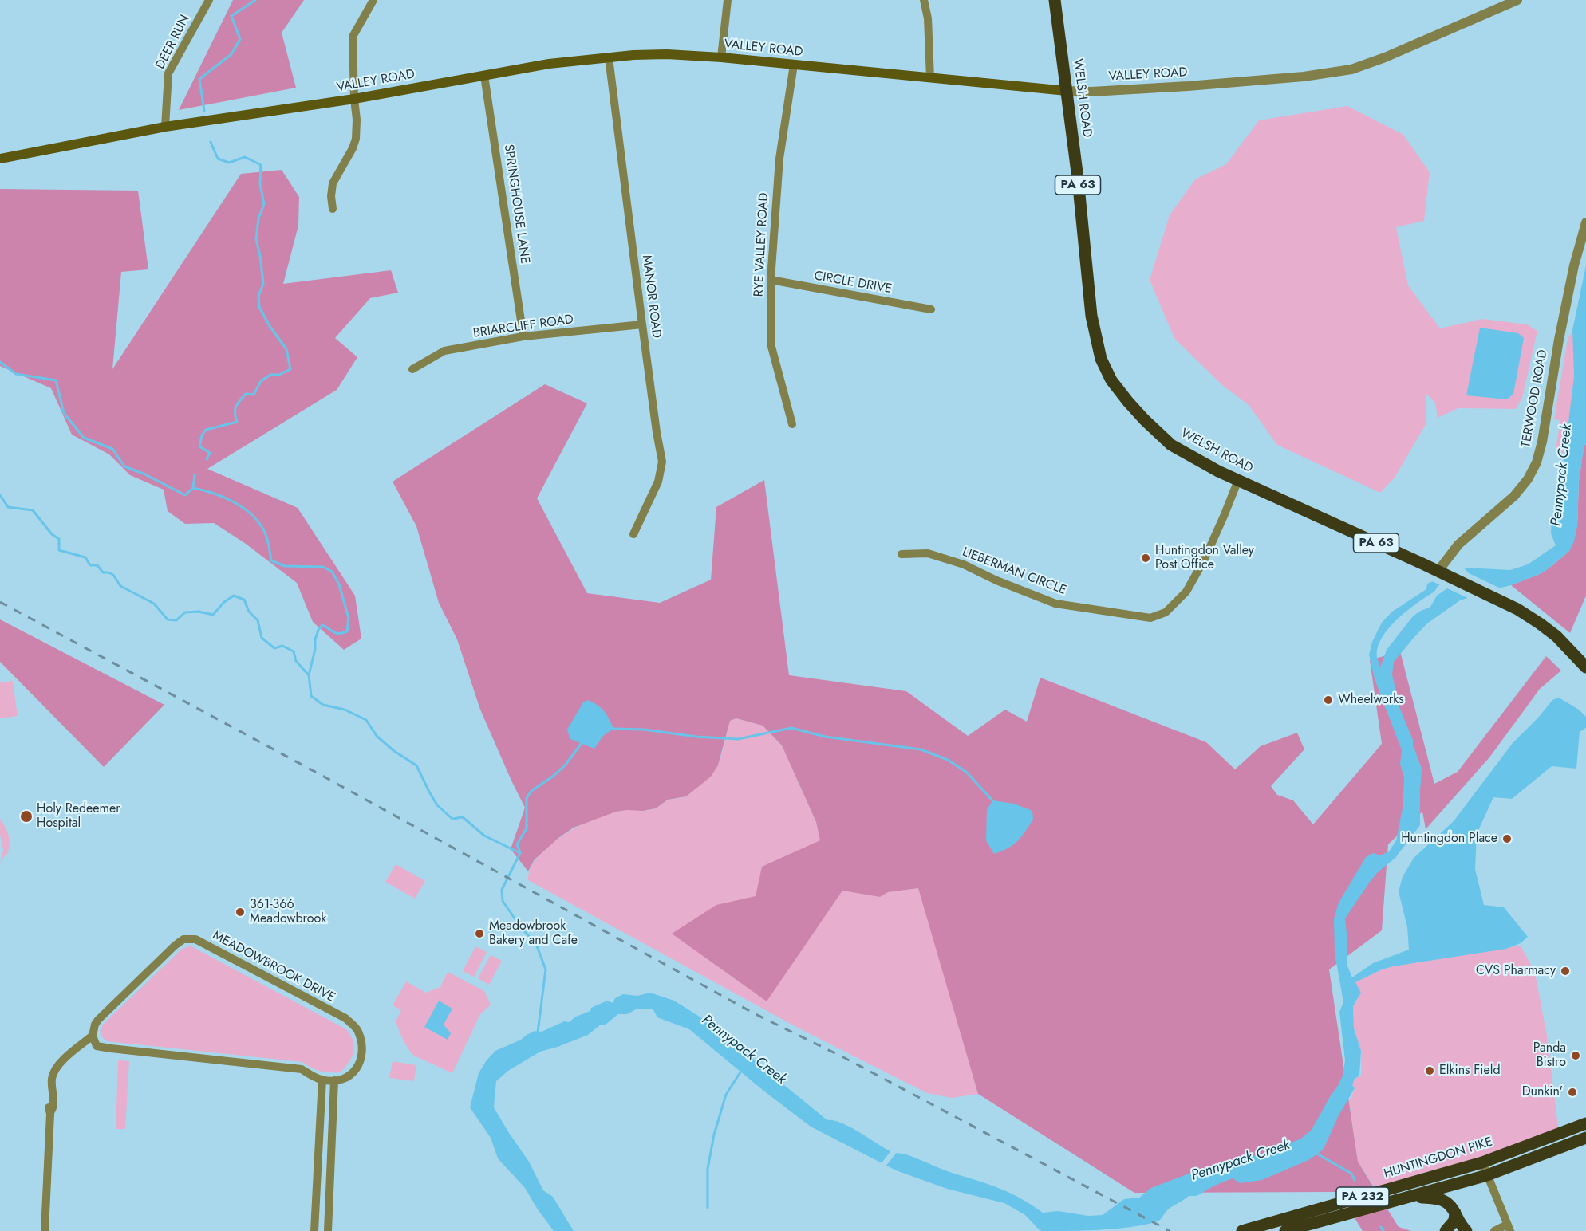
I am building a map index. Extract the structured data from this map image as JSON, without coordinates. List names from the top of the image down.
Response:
{
  "streets": {
    "main road": [
      "VALLEY ROAD",
      "WELSH ROAD",
      "PA 63",
      "HUNTINGDON PIKE",
      "PA 232"
    ],
    "street": [
      "DEER RUN",
      "SPRINGHOUSE LANE",
      "RYE VALLEY ROAD",
      "CIRCLE DRIVE",
      "MANOR ROAD",
      "BRIARCLIFF ROAD",
      "TERWOOD ROAD",
      "LIEBERMAN CIRCLE",
      "MEADOWBROOK DRIVE"
    ]
  },
  "crossings": [
    ["DEER RUN", "VALLEY ROAD"],
    ["VALLEY ROAD", "WELSH ROAD"],
    ["VALLEY ROAD", "SPRINGHOUSE LANE"],
    ["VALLEY ROAD", "RYE VALLEY ROAD"],
    ["VALLEY ROAD", "MANOR ROAD"],
    ["WELSH ROAD", "TERWOOD ROAD"],
    ["WELSH ROAD", "LIEBERMAN CIRCLE"],
    ["SPRINGHOUSE LANE", "BRIARCLIFF ROAD"],
    ["RYE VALLEY ROAD", "CIRCLE DRIVE"],
    ["MANOR ROAD", "BRIARCLIFF ROAD"]
  ],
  "water": ["Pennypack Creek"],
  "places": [
    "Huntingdon Valley Post Office",
    "Wheelworks",
    "Holy Redeemer Hospital",
    "Huntingdon Place",
    "361-366 Meadowbrook",
    "Meadowbrook Bakery and Cafe",
    "CVS Pharmacy",
    "Panda Bistro",
    "Elkins Field",
    "Dunkin'"
  ]
}
